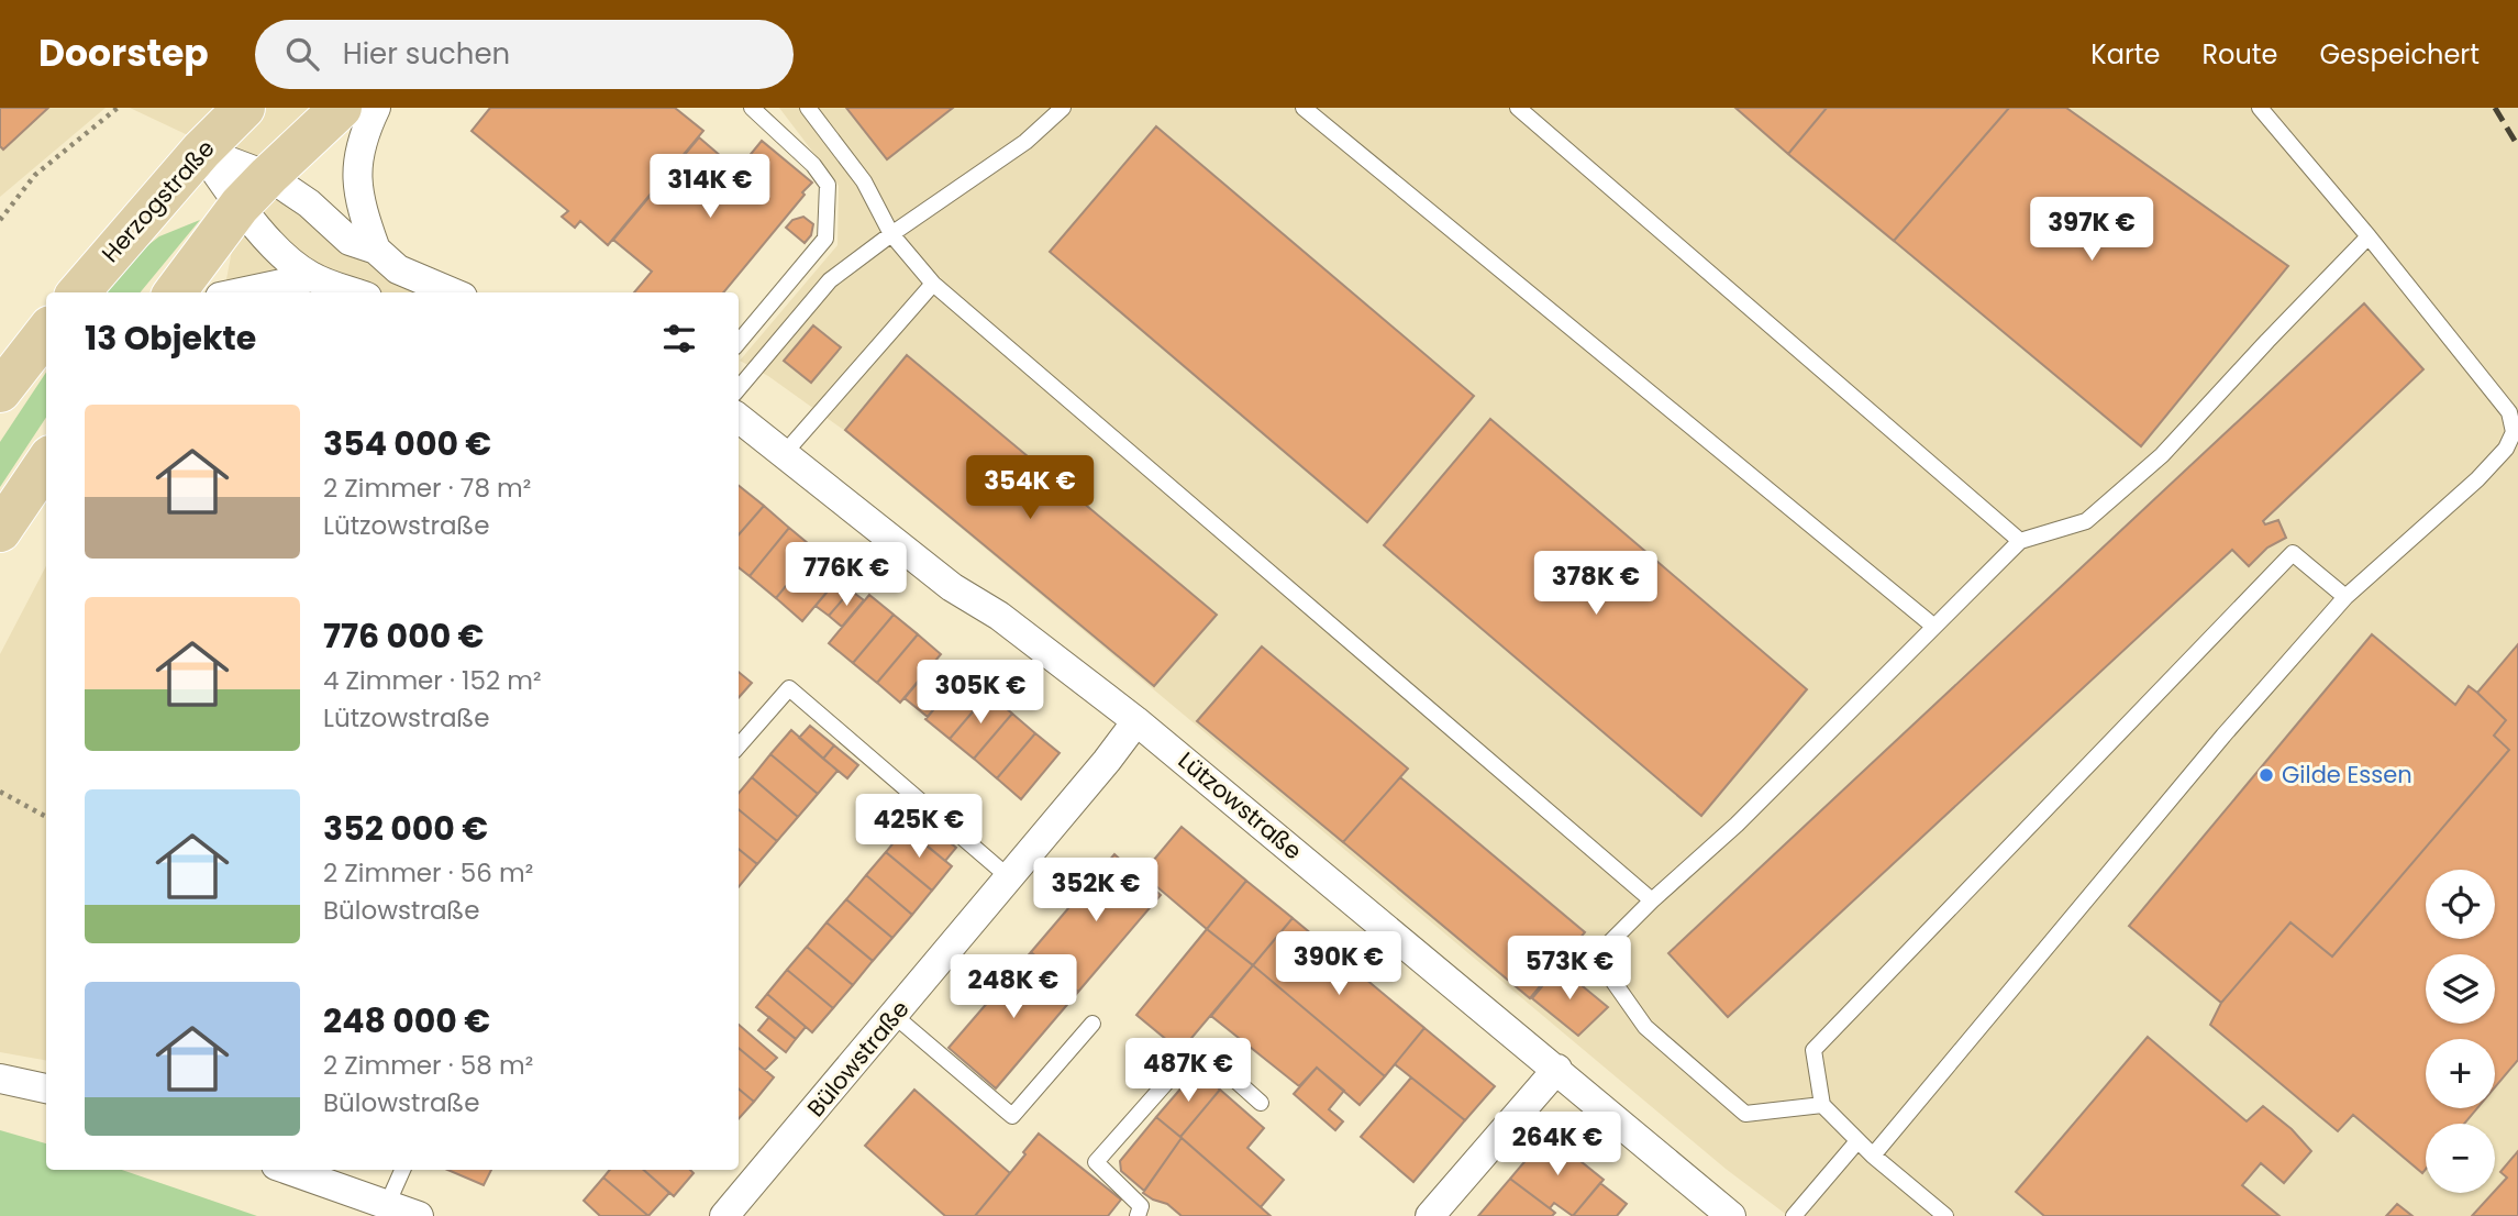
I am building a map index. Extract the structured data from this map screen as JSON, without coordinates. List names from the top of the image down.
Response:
{
  "streets": {
    "main road": ["Herzogstraße"],
    "street": ["Lützowstraße", "Bülowstraße"]
  },
  "crossings": [
    ["Lützowstraße", "Bülowstraße"]
  ],
  "places": ["Gilde Essen"],
  "page": {
    "header": "Doorstep",
    "search": "Hier suchen",
    "nav": ["Karte", "Route", "Gespeichert"],
    "price": [
      "314K €",
      "397K €",
      "354K €",
      "776K €",
      "378K €",
      "305K €",
      "425K €",
      "352K €",
      "390K €",
      "573K €",
      "248K €",
      "487K €",
      "264K €"
    ],
    "heading": "13 Objekte",
    "list": [
      {
        "name": "354 000 €",
        "note": "2 Zimmer · 78 m² · Lützowstraße"
      },
      {
        "name": "776 000 €",
        "note": "4 Zimmer · 152 m² · Lützowstraße"
      },
      {
        "name": "352 000 €",
        "note": "2 Zimmer · 56 m² · Bülowstraße"
      },
      {
        "name": "248 000 €",
        "note": "2 Zimmer · 58 m² · Bülowstraße"
      }
    ],
    "map_buttons": ["+", "−"]
  }
}
